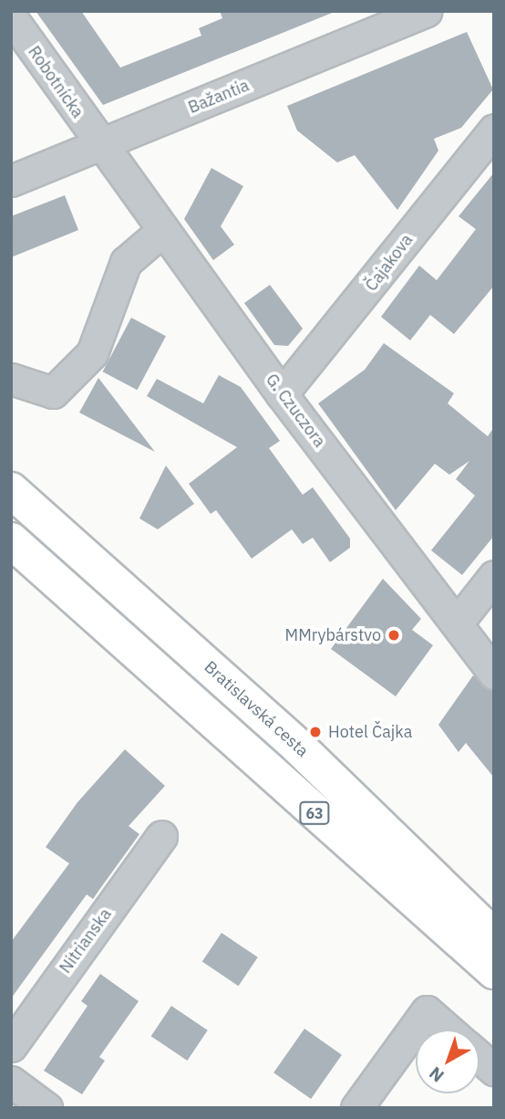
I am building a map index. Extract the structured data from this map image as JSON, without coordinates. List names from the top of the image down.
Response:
{
  "streets": {
    "main road": ["Bratislavská cesta", "63"],
    "street": [
      "Robotnícka",
      "Bažantia",
      "Čajakova",
      "G. Czuczora",
      "Nitrianska"
    ]
  },
  "crossings": [
    ["Robotnícka", "Bažantia"],
    ["Robotnícka", "G. Czuczora"],
    ["Bažantia", "G. Czuczora"],
    ["Čajakova", "G. Czuczora"]
  ],
  "places": ["MMrybárstvo", "Hotel Čajka"],
  "north": "bottom left"
}
